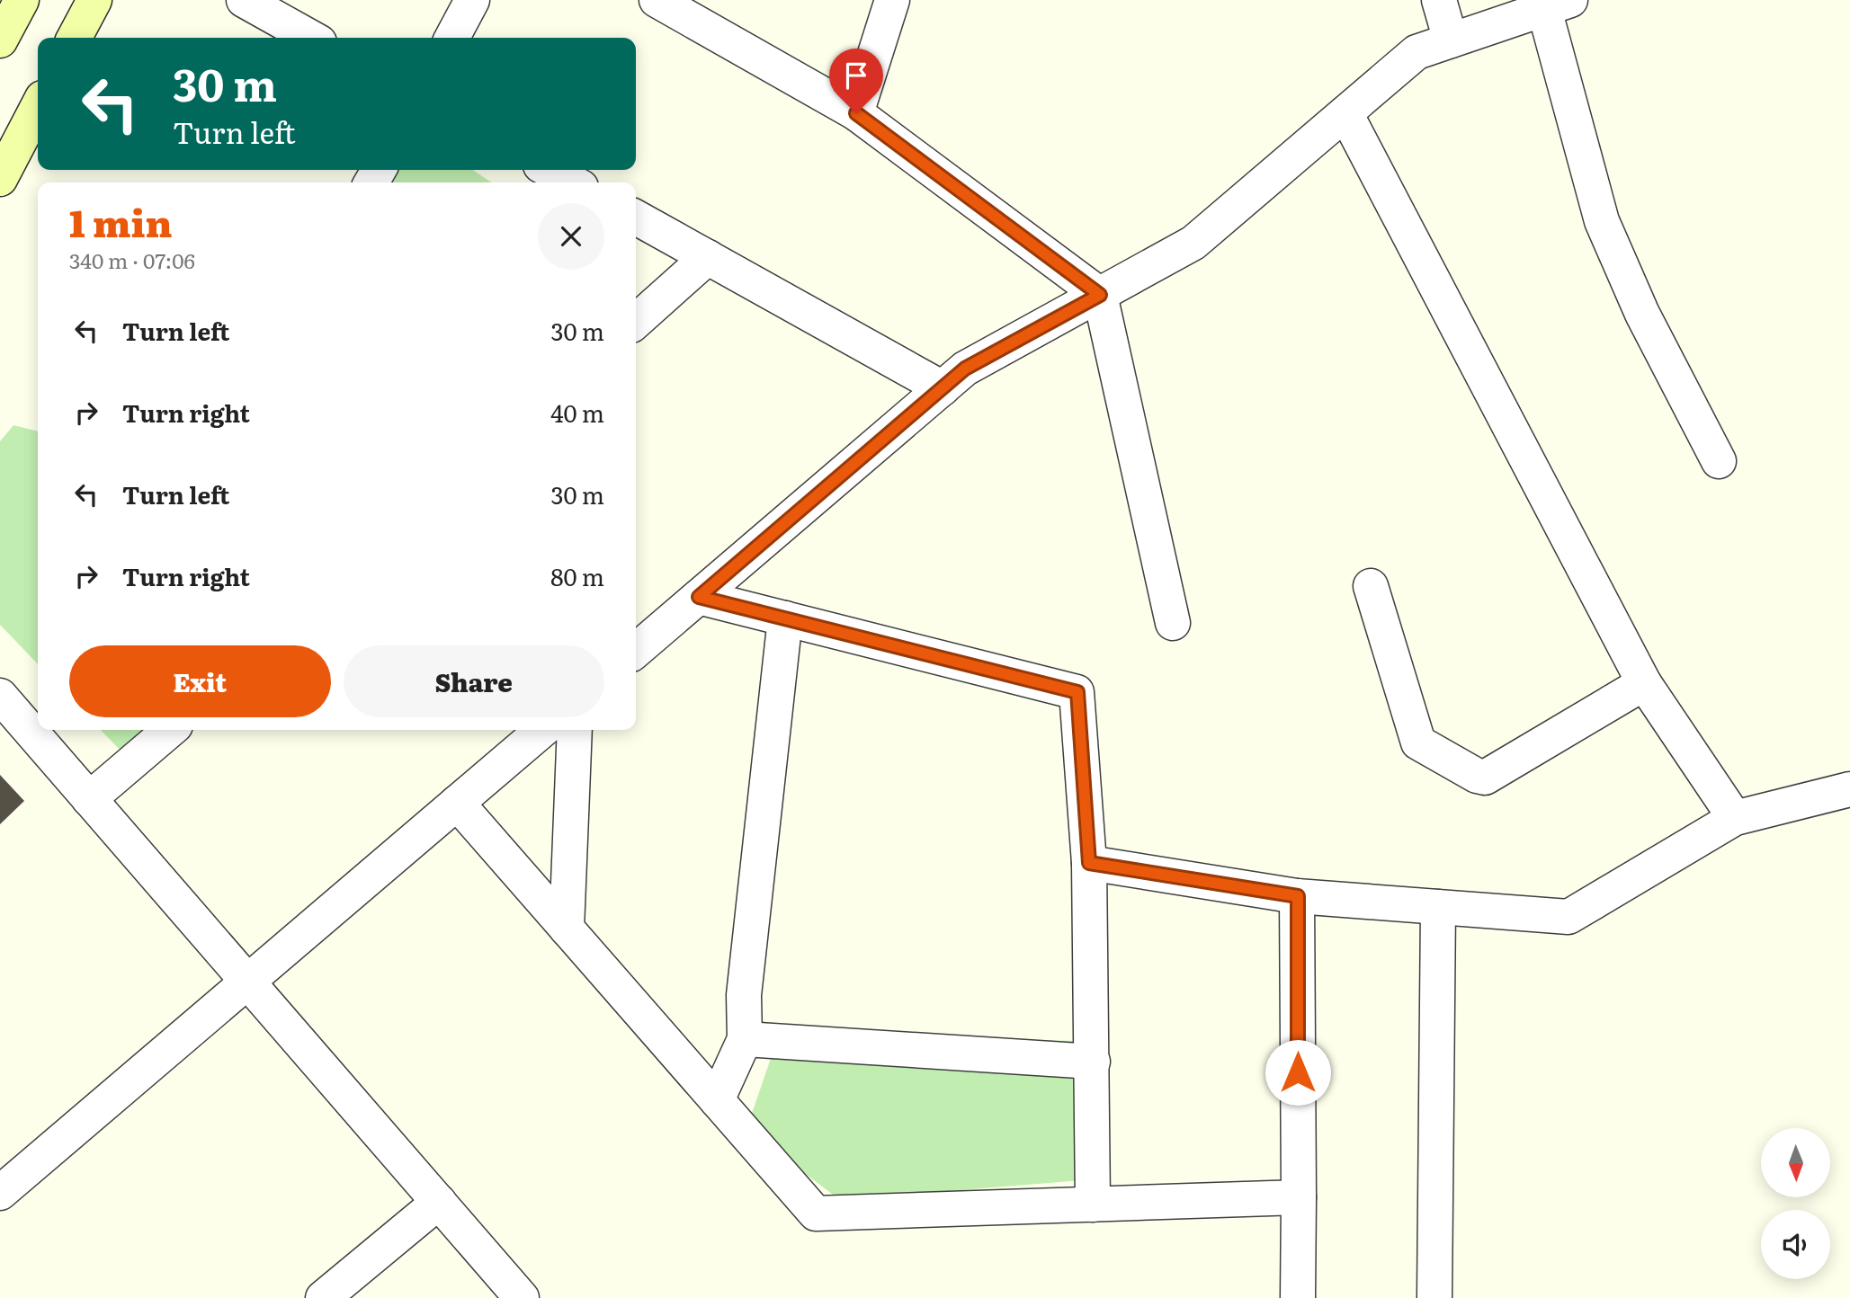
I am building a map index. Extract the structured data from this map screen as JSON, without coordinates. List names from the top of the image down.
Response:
{
  "north": "bottom",
  "page": {
    "turn": ["30 m", "Turn left"],
    "heading": ["1 min", "340 m · 07:06"],
    "list": [
      {
        "name": "Turn left",
        "value": "30 m"
      },
      {
        "name": "Turn right",
        "value": "40 m"
      },
      {
        "name": "Turn left",
        "value": "30 m"
      },
      {
        "name": "Turn right",
        "value": "80 m"
      }
    ],
    "buttons": ["Exit", "Share"]
  }
}
